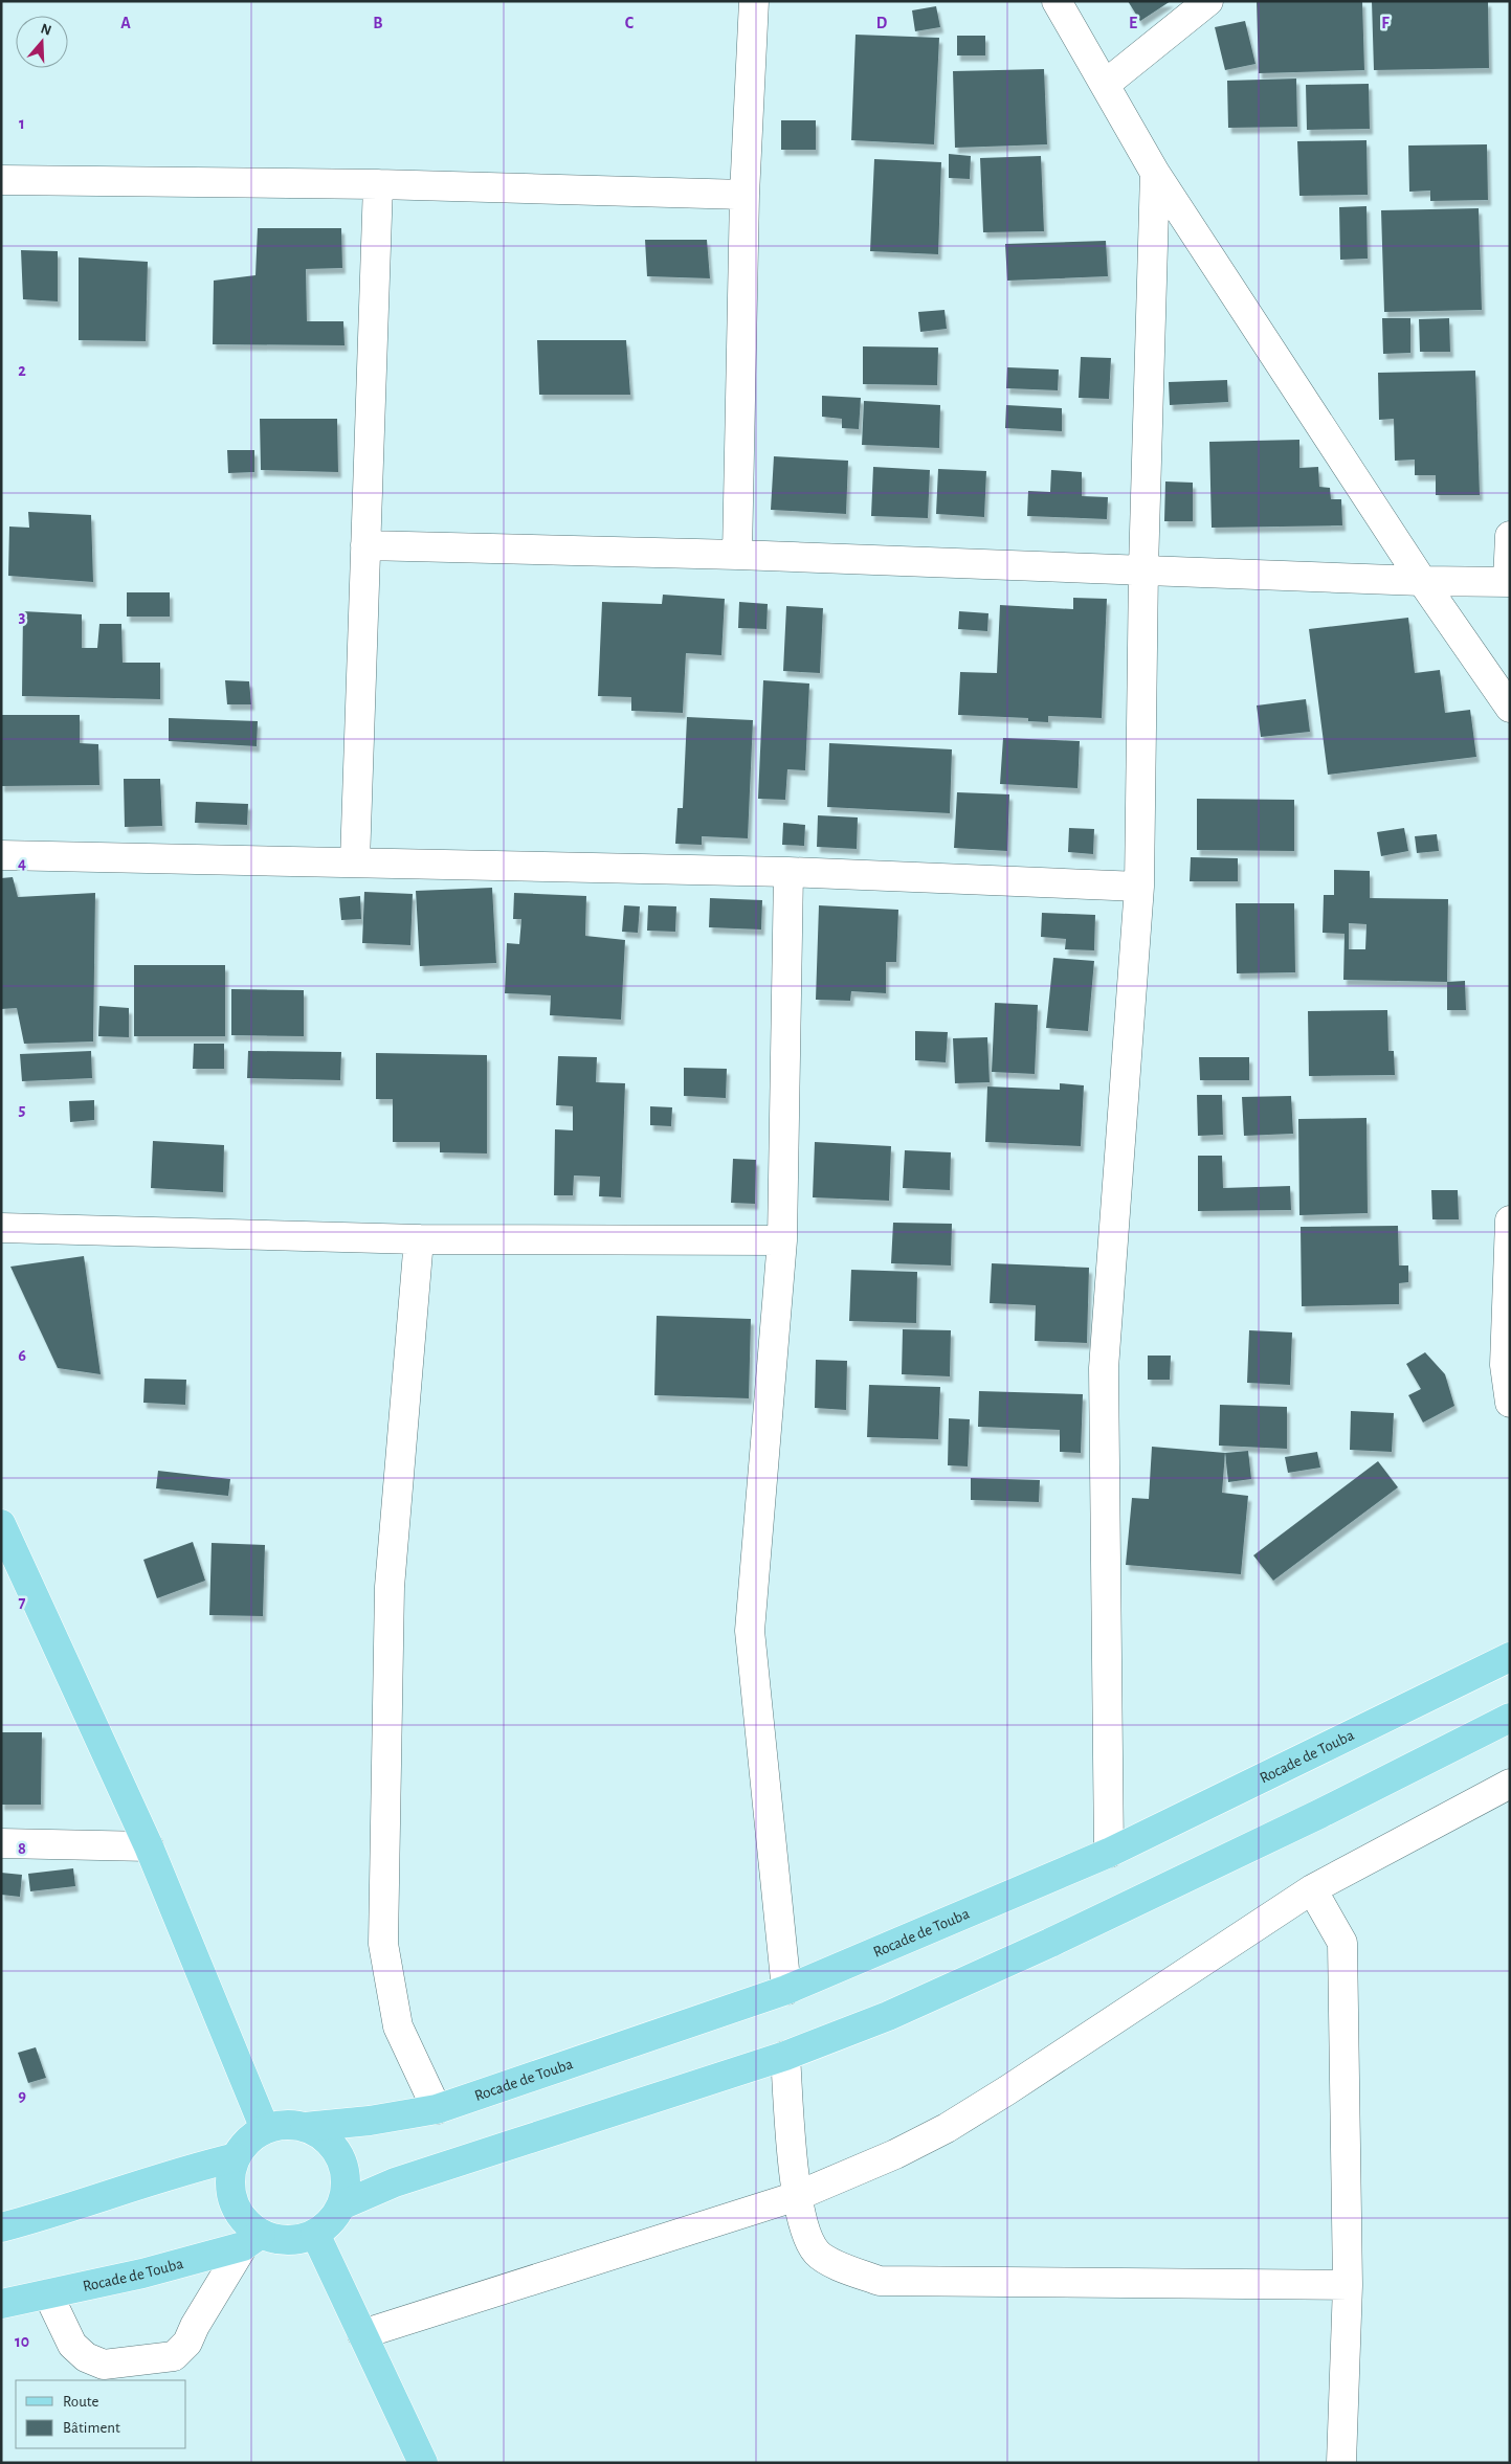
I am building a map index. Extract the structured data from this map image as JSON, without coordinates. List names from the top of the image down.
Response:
{
  "streets": {
    "main road": ["Rocade de Touba"]
  },
  "legend": ["Route", "Bâtiment"],
  "north": "top",
  "grid": {
    "columns": [
      "A",
      "B",
      "C",
      "D",
      "E",
      "F"
    ],
    "rows": [
      "1",
      "2",
      "3",
      "4",
      "5",
      "6",
      "7",
      "8",
      "9",
      "10"
    ]
  }
}
